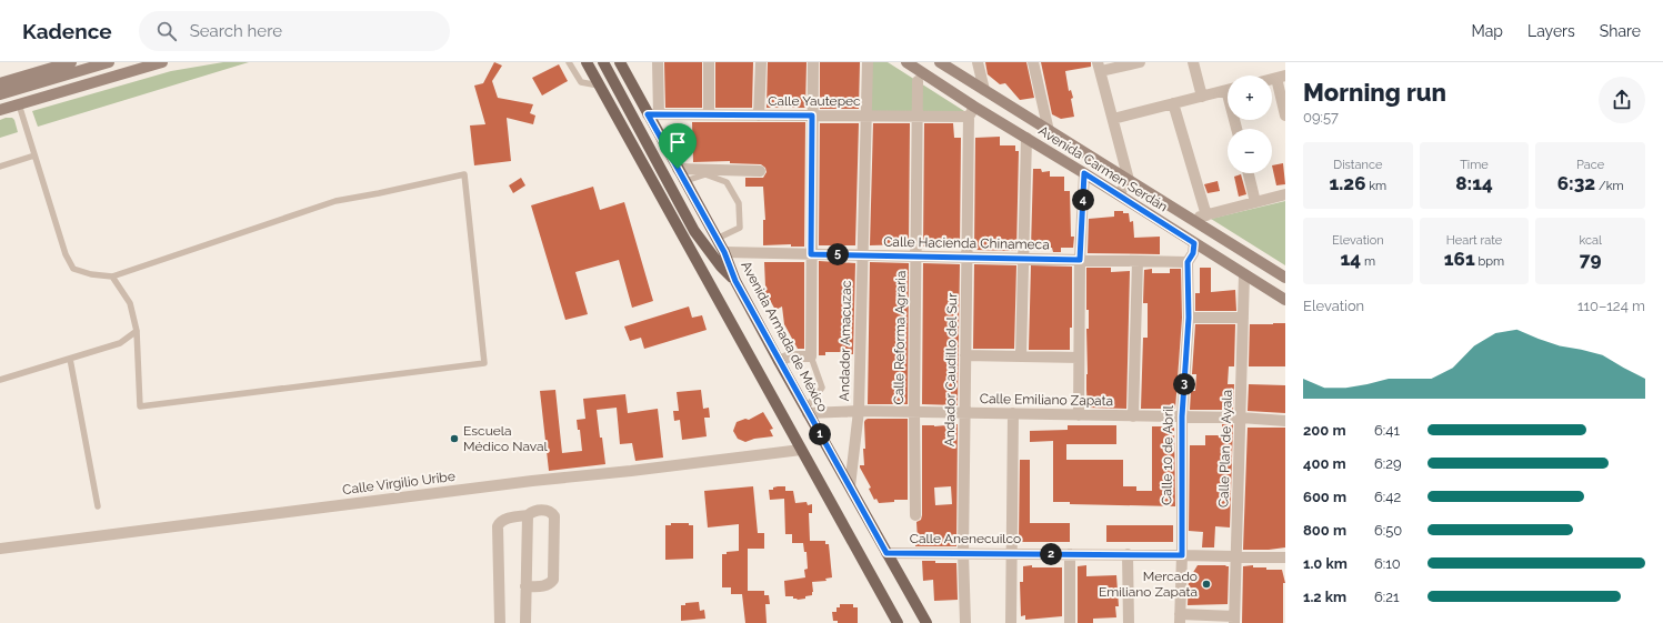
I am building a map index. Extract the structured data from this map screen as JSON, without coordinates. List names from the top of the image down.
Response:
{
  "streets": {
    "main road": ["Avenida Armada de México"],
    "street": [
      "Calle Yautepec",
      "Avenida Carmen Serdán",
      "Calle Hacienda Chinameca",
      "Calle Reforma Agraria",
      "Andador Amacuzac",
      "Andador Caudillo del Sur",
      "Calle Emiliano Zapata",
      "Calle Plan de Ayala",
      "Calle 10 de Abril",
      "Calle Virgilio Uribe",
      "Calle Anenecuilco"
    ]
  },
  "crossings": [
    ["Calle Yautepec", "Avenida Carmen Serdán"],
    ["Calle Yautepec", "Avenida Armada de México"],
    ["Calle Yautepec", "Calle Reforma Agraria"],
    ["Calle Yautepec", "Andador Amacuzac"],
    ["Calle Yautepec", "Andador Caudillo del Sur"],
    ["Avenida Carmen Serdán", "Andador Caudillo del Sur"],
    ["Avenida Carmen Serdán", "Calle Plan de Ayala"],
    ["Calle Hacienda Chinameca", "Avenida Armada de México"],
    ["Calle Hacienda Chinameca", "Calle Reforma Agraria"],
    ["Calle Hacienda Chinameca", "Andador Amacuzac"],
    ["Calle Hacienda Chinameca", "Andador Caudillo del Sur"],
    ["Calle Hacienda Chinameca", "Calle 10 de Abril"],
    ["Avenida Armada de México", "Andador Amacuzac"],
    ["Avenida Armada de México", "Calle Emiliano Zapata"],
    ["Avenida Armada de México", "Calle Anenecuilco"],
    ["Calle Reforma Agraria", "Calle Emiliano Zapata"],
    ["Andador Amacuzac", "Calle Emiliano Zapata"],
    ["Andador Caudillo del Sur", "Calle Emiliano Zapata"],
    ["Andador Caudillo del Sur", "Calle Anenecuilco"],
    ["Calle Emiliano Zapata", "Calle Plan de Ayala"],
    ["Calle Emiliano Zapata", "Calle 10 de Abril"],
    ["Calle Plan de Ayala", "Calle Anenecuilco"],
    ["Calle 10 de Abril", "Calle Anenecuilco"]
  ],
  "places": ["Escuela Médico Naval", "Mercado Emiliano Zapata"],
  "page": {
    "header": "Kadence",
    "search": "Search here",
    "nav": ["Map", "Layers", "Share"],
    "heading": ["Morning run", "09:57"],
    "map_buttons": ["+", "−"],
    "stats": [
      ["Distance", "1.26 km"],
      ["Time", "8:14"],
      ["Pace", "6:32 /km"],
      ["Elevation", "14 m"],
      ["Heart rate", "161 bpm"],
      ["kcal", "79"]
    ],
    "pins": [
      "4",
      "5",
      "3",
      "1",
      "2"
    ],
    "chart": ["Elevation", "110–124 m"],
    "list": [
      {
        "name": "200 m",
        "note": "6:41"
      },
      {
        "name": "400 m",
        "note": "6:29"
      },
      {
        "name": "600 m",
        "note": "6:42"
      },
      {
        "name": "800 m",
        "note": "6:50"
      },
      {
        "name": "1.0 km",
        "note": "6:10"
      },
      {
        "name": "1.2 km",
        "note": "6:21"
      }
    ]
  }
}
